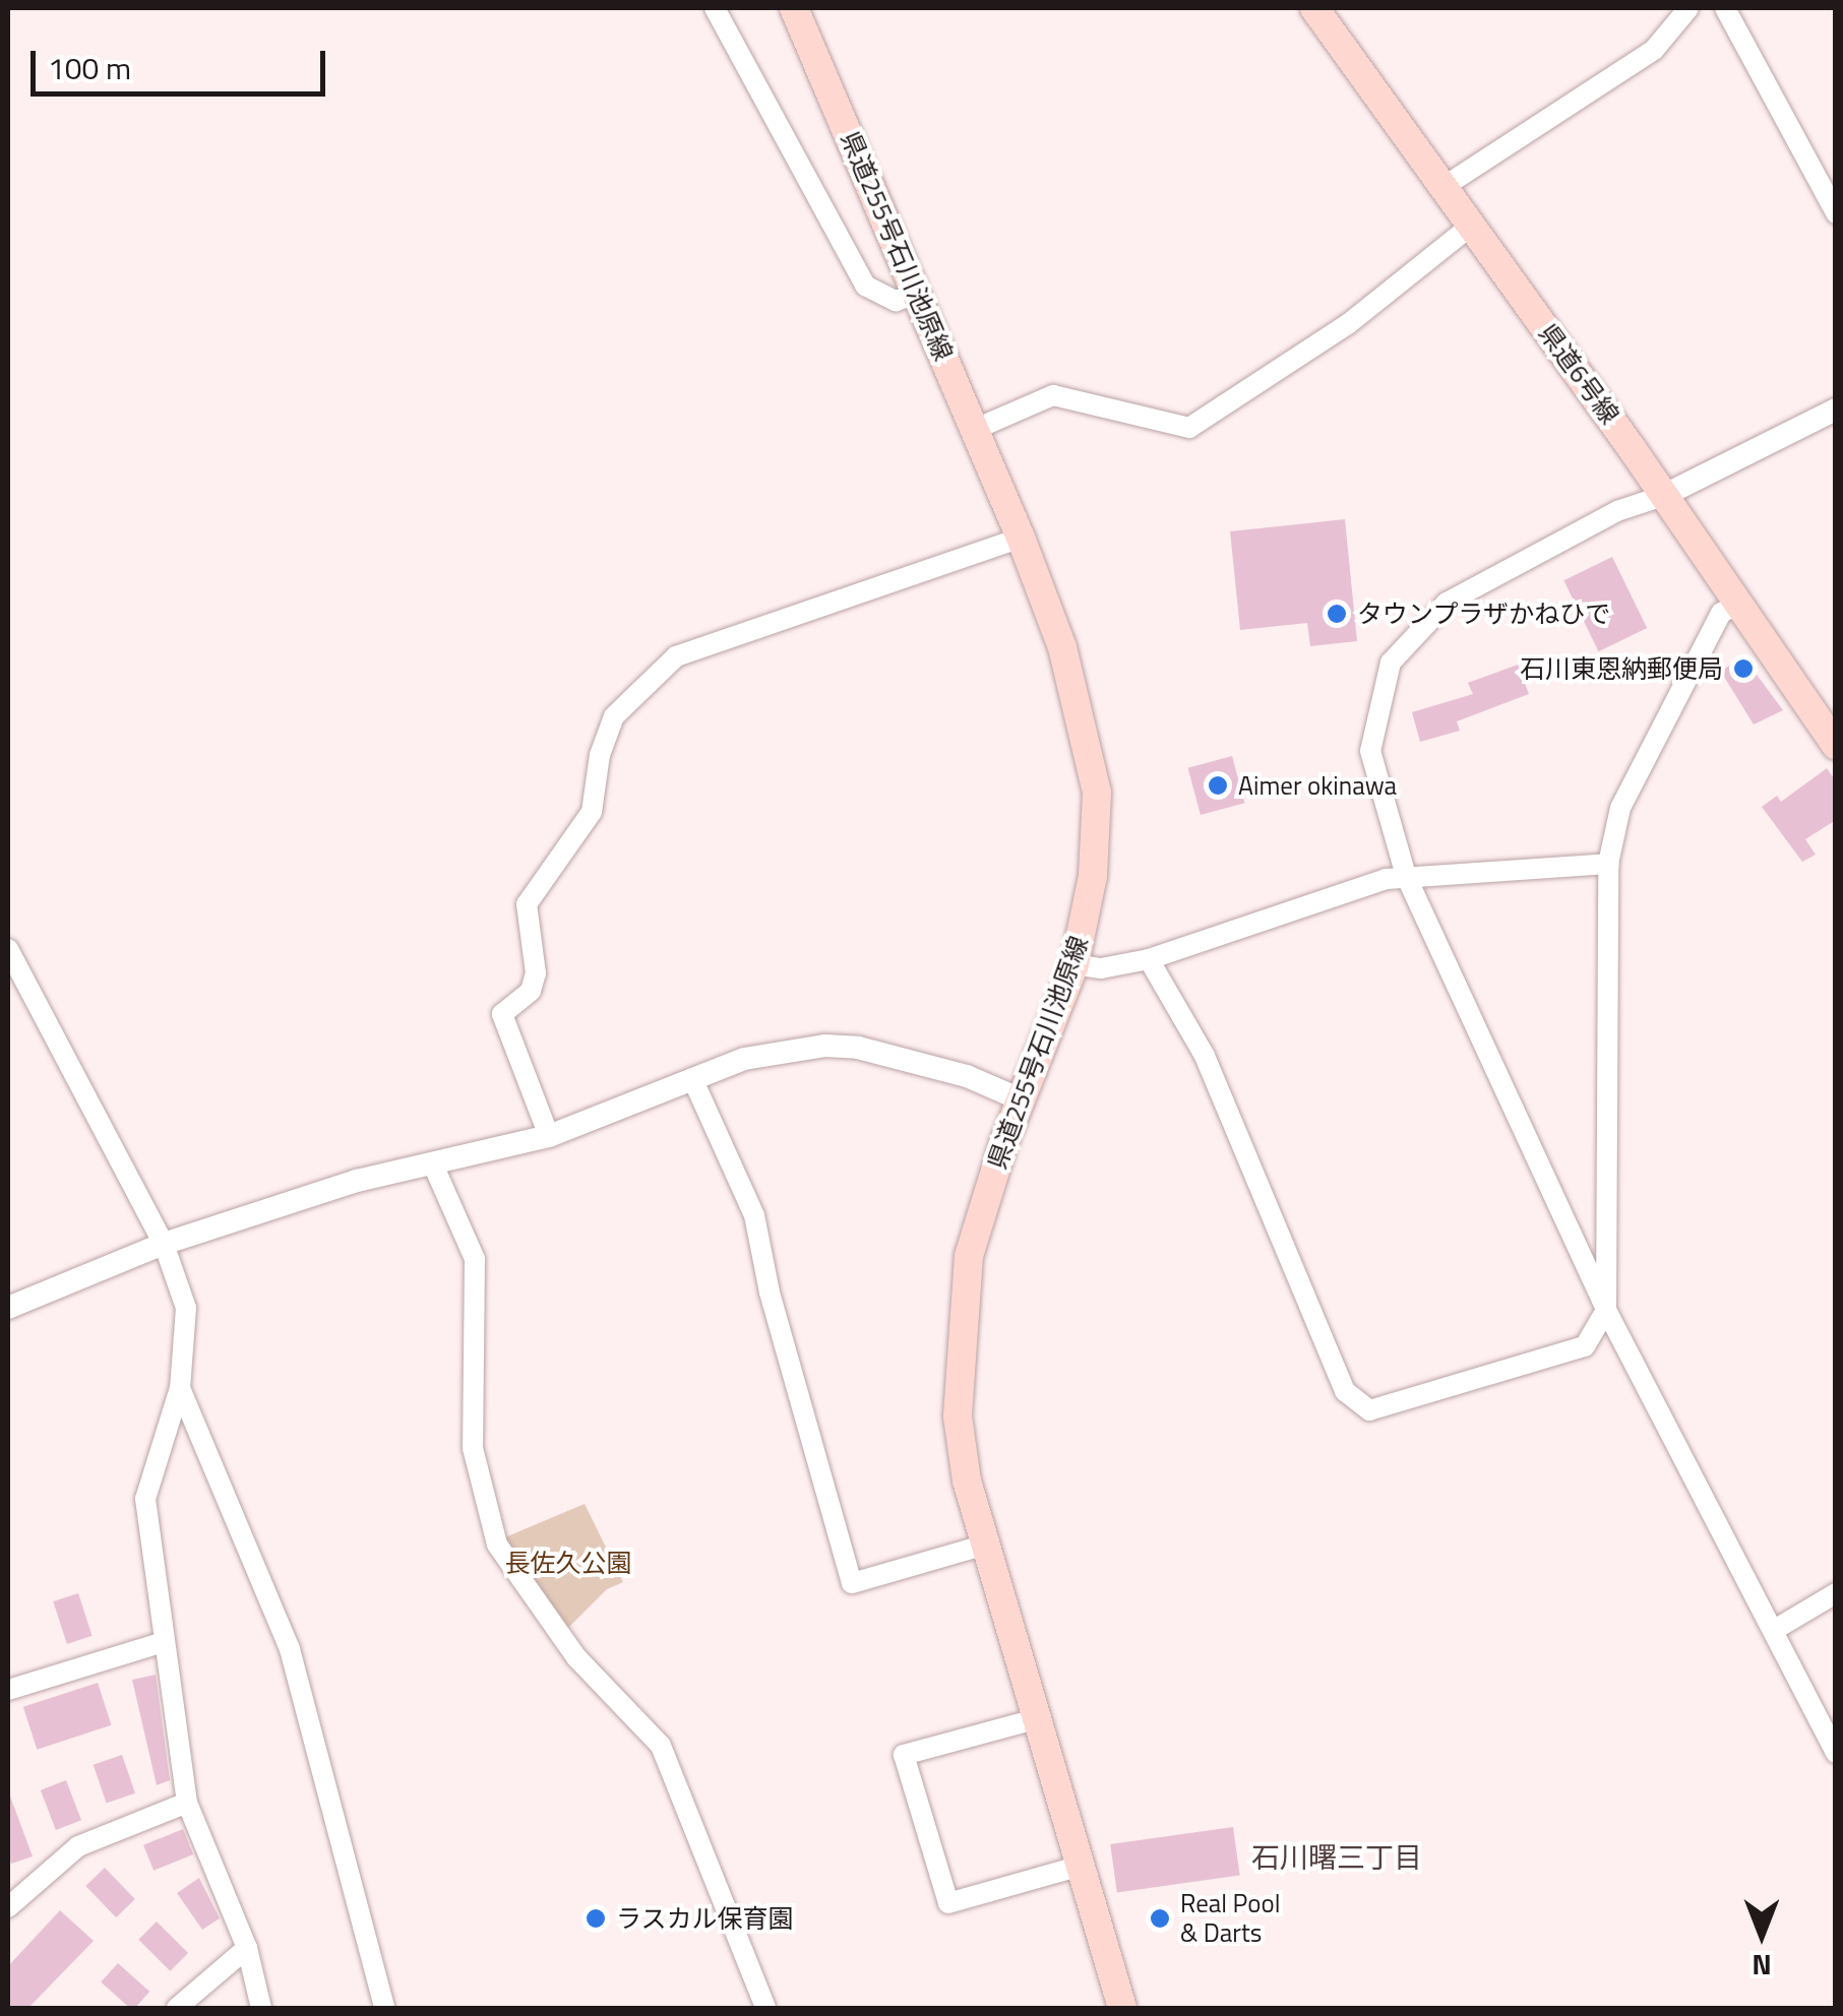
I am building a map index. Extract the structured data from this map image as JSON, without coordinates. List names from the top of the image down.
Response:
{
  "streets": {
    "main road": ["県道255号石川池原線", "県道6号線"]
  },
  "districts": ["石川曙三丁目"],
  "parks": ["長佐久公園"],
  "places": [
    "タウンプラザかねひで",
    "石川東恩納郵便局",
    "Aimer okinawa",
    "ラスカル保育園",
    "Real Pool & Darts"
  ],
  "scale_bar": "100 m",
  "north": "bottom"
}
